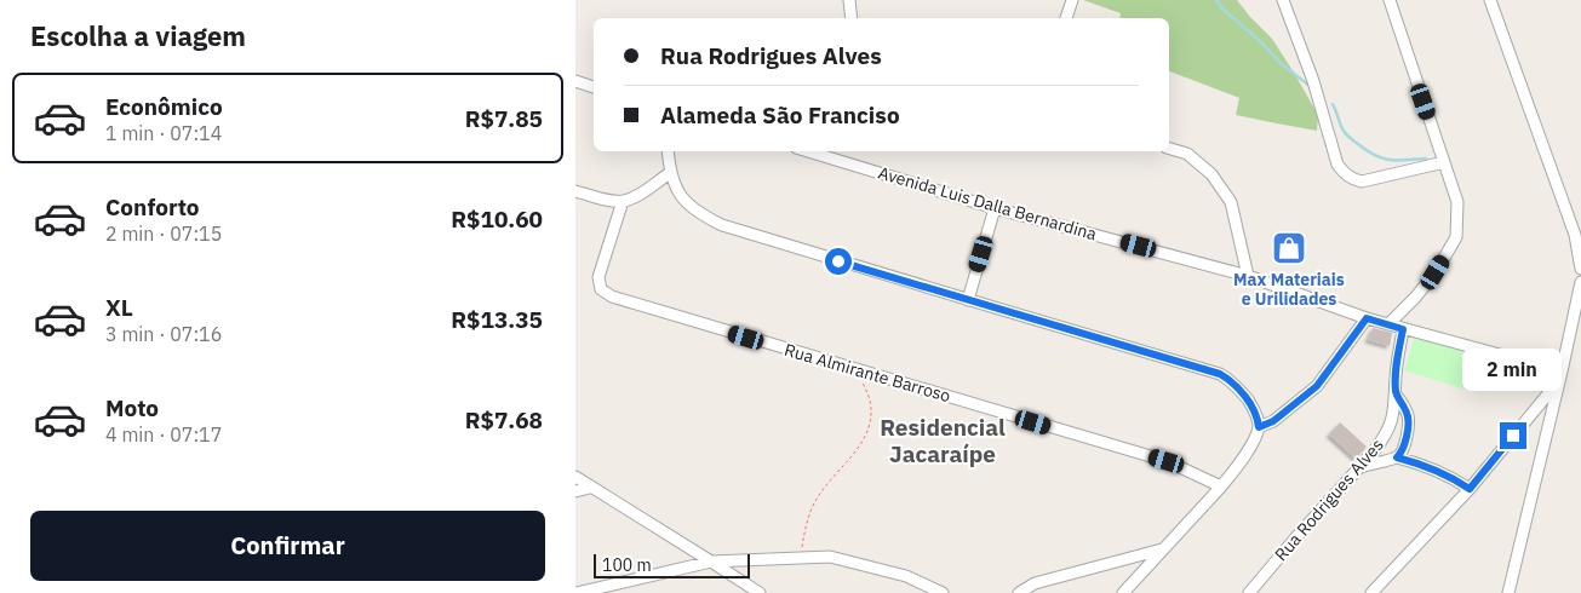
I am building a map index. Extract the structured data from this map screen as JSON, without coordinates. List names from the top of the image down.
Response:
{
  "streets": {
    "street": ["Avenida Luis Dalla Bernardina", "Rua Almirante Barroso", "Rua Rodrigues Alves"]
  },
  "crossings": [
    ["Avenida Luis Dalla Bernardina", "Rua Rodrigues Alves"]
  ],
  "districts": ["Residencial Jacaraípe"],
  "places": {
    "shop": ["Max Materiais e Urilidades"]
  },
  "scale_bar": "100 m",
  "page": {
    "heading": "Escolha a viagem",
    "banner": ["Rua Rodrigues Alves", "Alameda São Franciso"],
    "list": [
      {
        "name": "Econômico",
        "note": "1 min · 07:14",
        "value": "R$7.85"
      },
      {
        "name": "Conforto",
        "note": "2 min · 07:15",
        "value": "R$10.60"
      },
      {
        "name": "XL",
        "note": "3 min · 07:16",
        "value": "R$13.35"
      },
      {
        "name": "Moto",
        "note": "4 min · 07:17",
        "value": "R$7.68"
      }
    ],
    "bubble": "2 min",
    "buttons": "Confirmar",
    "scale": "100 m"
  }
}
